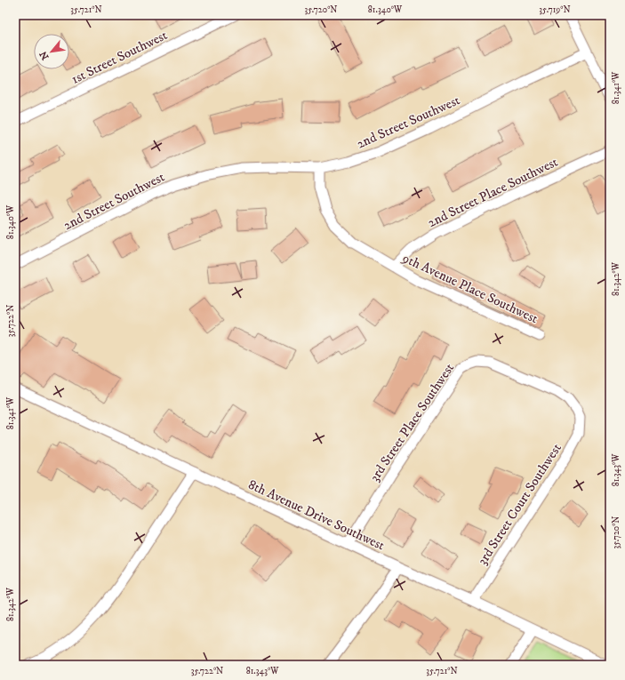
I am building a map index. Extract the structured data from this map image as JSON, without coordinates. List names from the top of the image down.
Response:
{
  "streets": {
    "street": [
      "1st Street Southwest",
      "2nd Street Southwest",
      "2nd Street Place Southwest",
      "9th Avenue Place Southwest",
      "3rd Street Place Southwest",
      "3rd Street Court Southwest",
      "8th Avenue Drive Southwest"
    ]
  },
  "crossings": [
    ["2nd Street Southwest", "9th Avenue Place Southwest"],
    ["2nd Street Place Southwest", "9th Avenue Place Southwest"],
    ["3rd Street Place Southwest", "3rd Street Court Southwest"],
    ["3rd Street Place Southwest", "8th Avenue Drive Southwest"],
    ["3rd Street Court Southwest", "8th Avenue Drive Southwest"]
  ],
  "north": "bottom left",
  "coordinates": [
    "35.721°N",
    "35.720°N",
    "81.340°W",
    "35.719°N",
    "81.341°W",
    "81.342°W",
    "35.722°N",
    "81.343°W"
  ]
}
